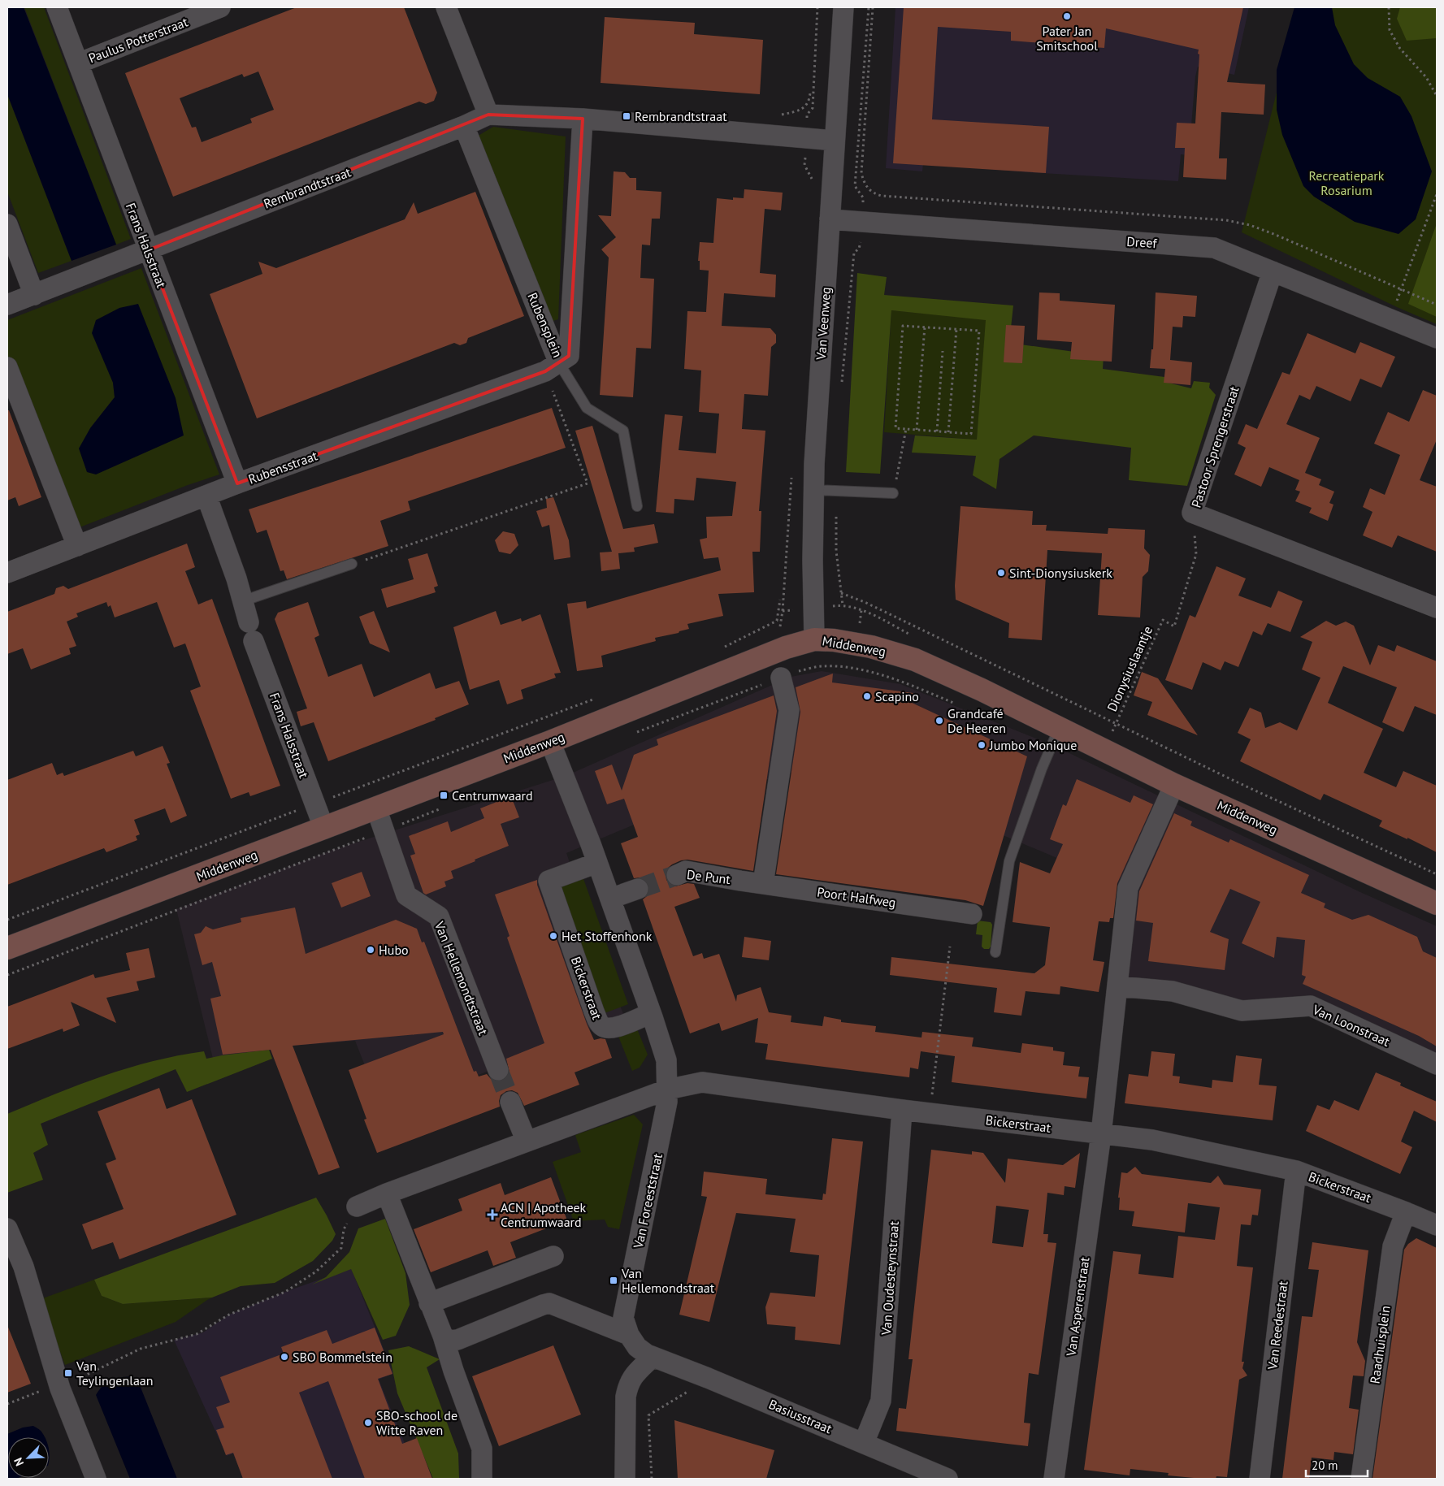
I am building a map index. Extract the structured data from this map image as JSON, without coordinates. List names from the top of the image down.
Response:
{
  "streets": {
    "street": [
      "Paulus Potterstraat",
      "Rembrandtstraat",
      "Dreef",
      "Frans Halsstraat",
      "Van Veenweg",
      "Rubensplein",
      "Pastoor Sprengerstraat",
      "Rubensstraat",
      "Middenweg",
      "De Punt",
      "Poort Halfweg",
      "Van Hellemondtstraat",
      "Bickerstraat",
      "Van Loonstraat",
      "Van Foreeststraat",
      "Van Oudesteynstraat",
      "Van Asperenstraat",
      "Van Reedestraat",
      "Raadhuisplein",
      "Basiusstraat"
    ],
    "path": ["Dionysiuslaantje"]
  },
  "crossings": [
    ["Paulus Potterstraat", "Frans Halsstraat"],
    ["Rembrandtstraat", "Frans Halsstraat"],
    ["Rembrandtstraat", "Van Veenweg"],
    ["Rembrandtstraat", "Rubensplein"],
    ["Dreef", "Van Veenweg"],
    ["Dreef", "Pastoor Sprengerstraat"],
    ["Frans Halsstraat", "Rubensstraat"],
    ["Frans Halsstraat", "Middenweg"],
    ["Van Veenweg", "Middenweg"],
    ["Rubensplein", "Rubensstraat"],
    ["Pastoor Sprengerstraat", "Dionysiuslaantje"],
    ["Middenweg", "Van Hellemondtstraat"],
    ["De Punt", "Poort Halfweg"],
    ["Bickerstraat", "Van Foreeststraat"],
    ["Bickerstraat", "Van Oudesteynstraat"],
    ["Bickerstraat", "Van Asperenstraat"],
    ["Bickerstraat", "Van Reedestraat"],
    ["Bickerstraat", "Raadhuisplein"],
    ["Van Foreeststraat", "Basiusstraat"],
    ["Van Oudesteynstraat", "Basiusstraat"]
  ],
  "parks": ["Recreatiepark Rosarium"],
  "places": {
    "other": [
      "Pater Jan Smitschool",
      "Sint-Dionysiuskerk",
      "Scapino",
      "Grandcafé De Heeren",
      "Jumbo Monique",
      "Het Stoffenhonk",
      "Hubo",
      "SBO Bommelstein",
      "SBO-school de Witte Raven"
    ],
    "transit": [
      "Rembrandtstraat",
      "Centrumwaard",
      "Van Hellemondstraat",
      "Van Teylingenlaan"
    ],
    "health": ["ACN | Apotheek Centrumwaard"]
  },
  "scale_bar": "20 m",
  "north": "bottom left"
}
